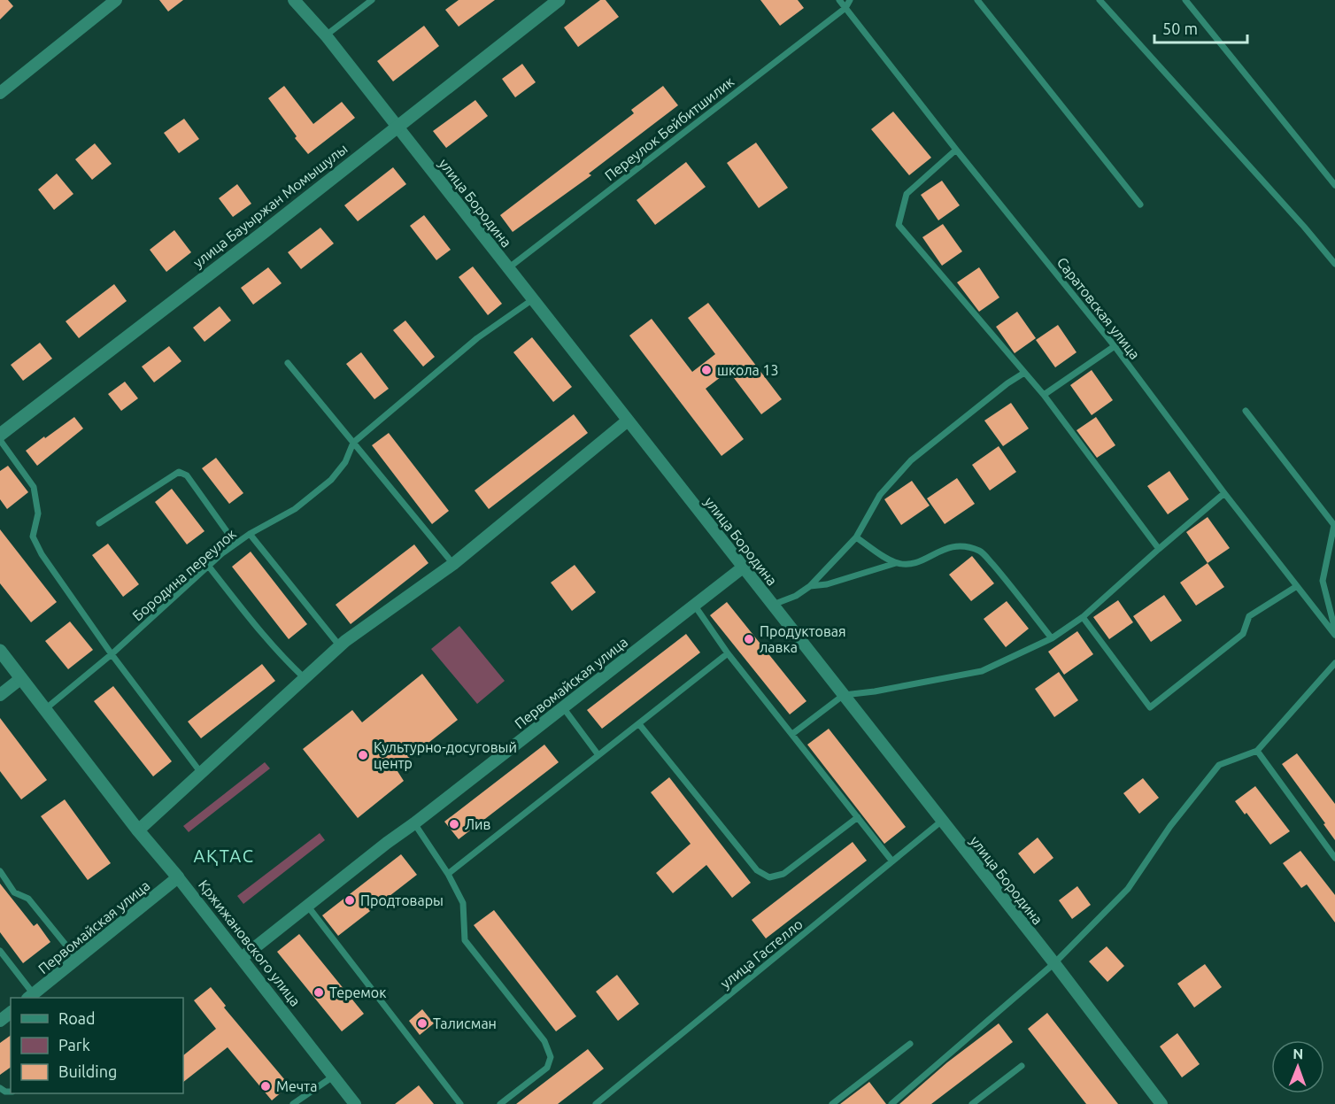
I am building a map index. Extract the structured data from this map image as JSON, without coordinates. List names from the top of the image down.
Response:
{
  "streets": {
    "street": [
      "улица Бородина",
      "улица Бауыржан Момышулы",
      "Первомайская улица",
      "Кржижановского улица"
    ],
    "lane": [
      "Переулок Бейбитшилик",
      "Саратовская улица",
      "Бородина переулок",
      "улица Гастелло"
    ]
  },
  "crossings": [
    ["Переулок Бейбитшилик", "улица Бородина"],
    ["Переулок Бейбитшилик", "Саратовская улица"],
    ["улица Бородина", "улица Бауыржан Момышулы"],
    ["улица Бородина", "Бородина переулок"],
    ["улица Бородина", "Первомайская улица"],
    ["улица Бородина", "улица Гастелло"],
    ["Бородина переулок", "Кржижановского улица"],
    ["Первомайская улица", "Кржижановского улица"]
  ],
  "districts": ["АҚТАС"],
  "places": [
    "школа 13",
    "Продуктовая лавка",
    "Культурно-досуговый центр",
    "Лив",
    "Продтовары",
    "Теремок",
    "Талисман",
    "Мечта"
  ],
  "legend": ["Road", "Park", "Building"],
  "scale_bar": "50 m",
  "north": "top"
}
